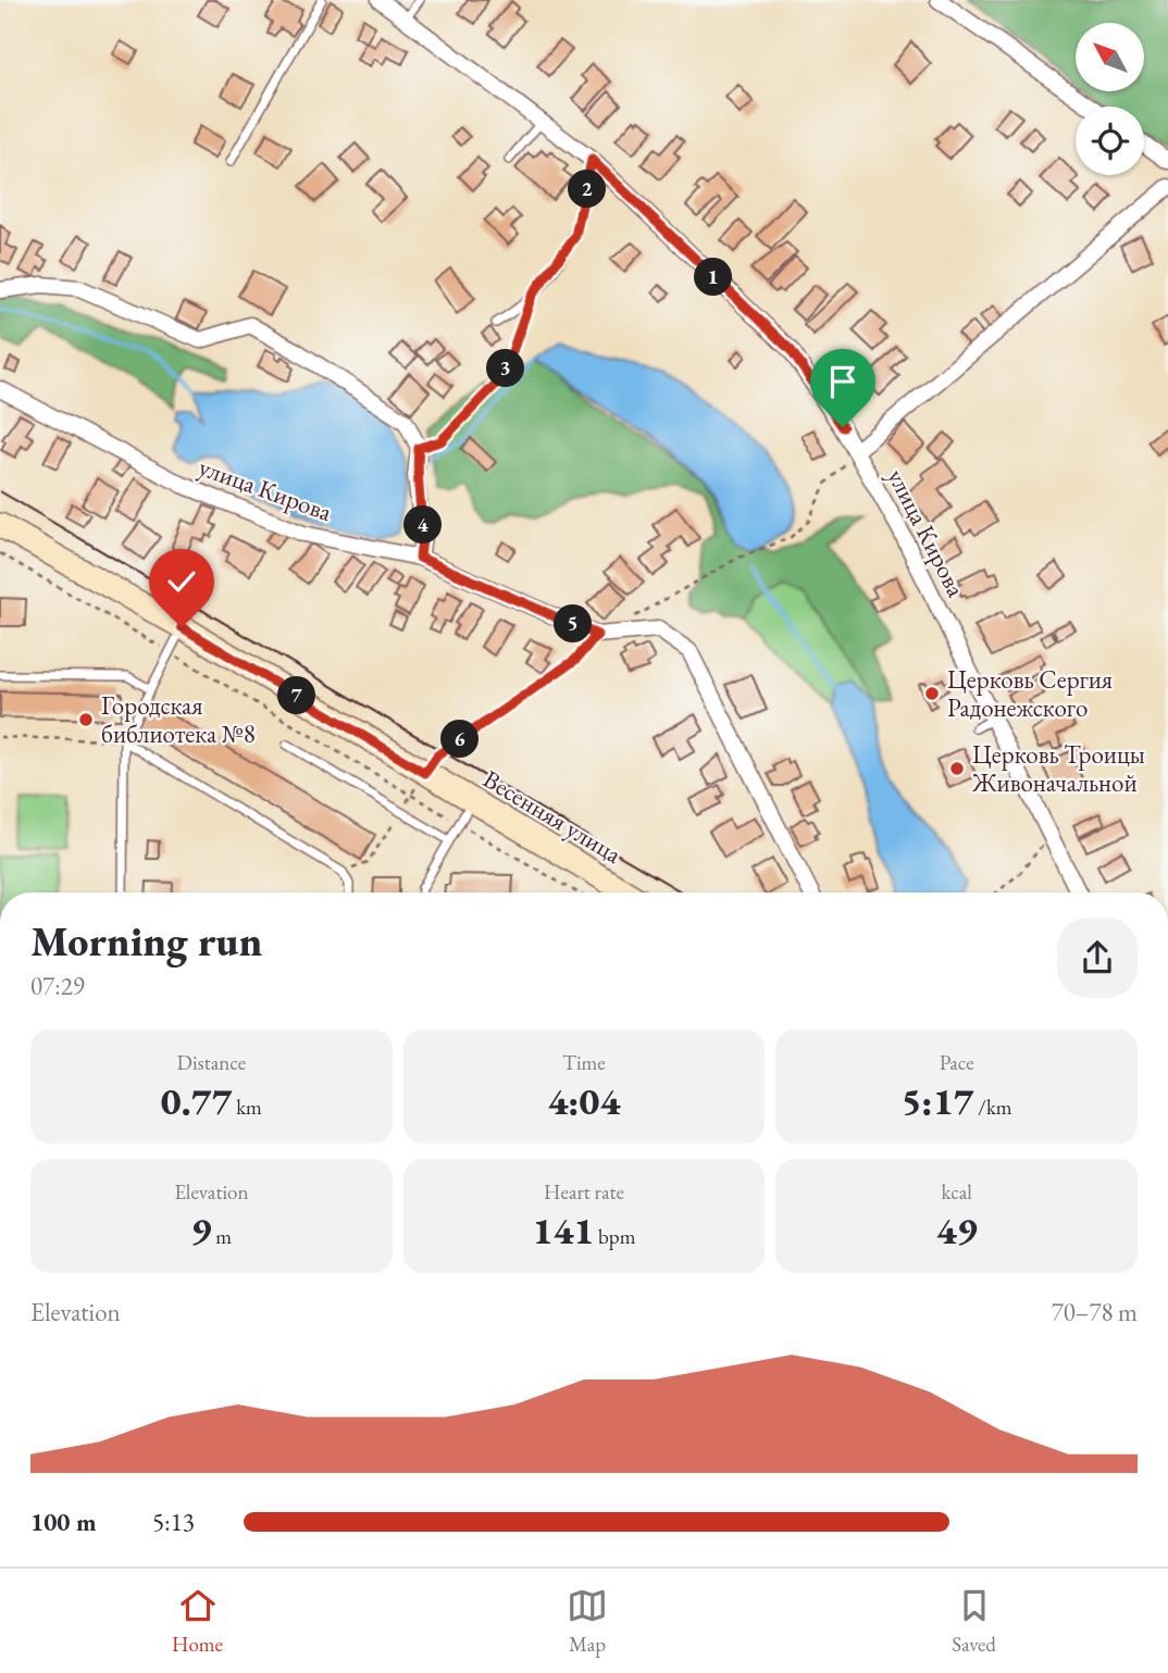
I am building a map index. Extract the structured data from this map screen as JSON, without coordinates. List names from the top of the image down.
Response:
{
  "streets": {
    "main road": ["Весенняя улица"],
    "street": ["улица Кирова"]
  },
  "places": ["Церковь Сергия Радонежского", "Городская библиотека №8", "Церковь Троицы Живоначальной"],
  "north": "top left",
  "page": {
    "pins": [
      "2",
      "1",
      "3",
      "4",
      "5",
      "7",
      "6"
    ],
    "heading": ["Morning run", "07:29"],
    "stats": [
      ["Distance", "0.77 km"],
      ["Time", "4:04"],
      ["Pace", "5:17 /km"],
      ["Elevation", "9 m"],
      ["Heart rate", "141 bpm"],
      ["kcal", "49"]
    ],
    "chart": ["Elevation", "70–78 m"],
    "list": [
      {
        "name": "100 m",
        "note": "5:13"
      }
    ],
    "tabs": ["Home", "Map", "Saved"]
  }
}
